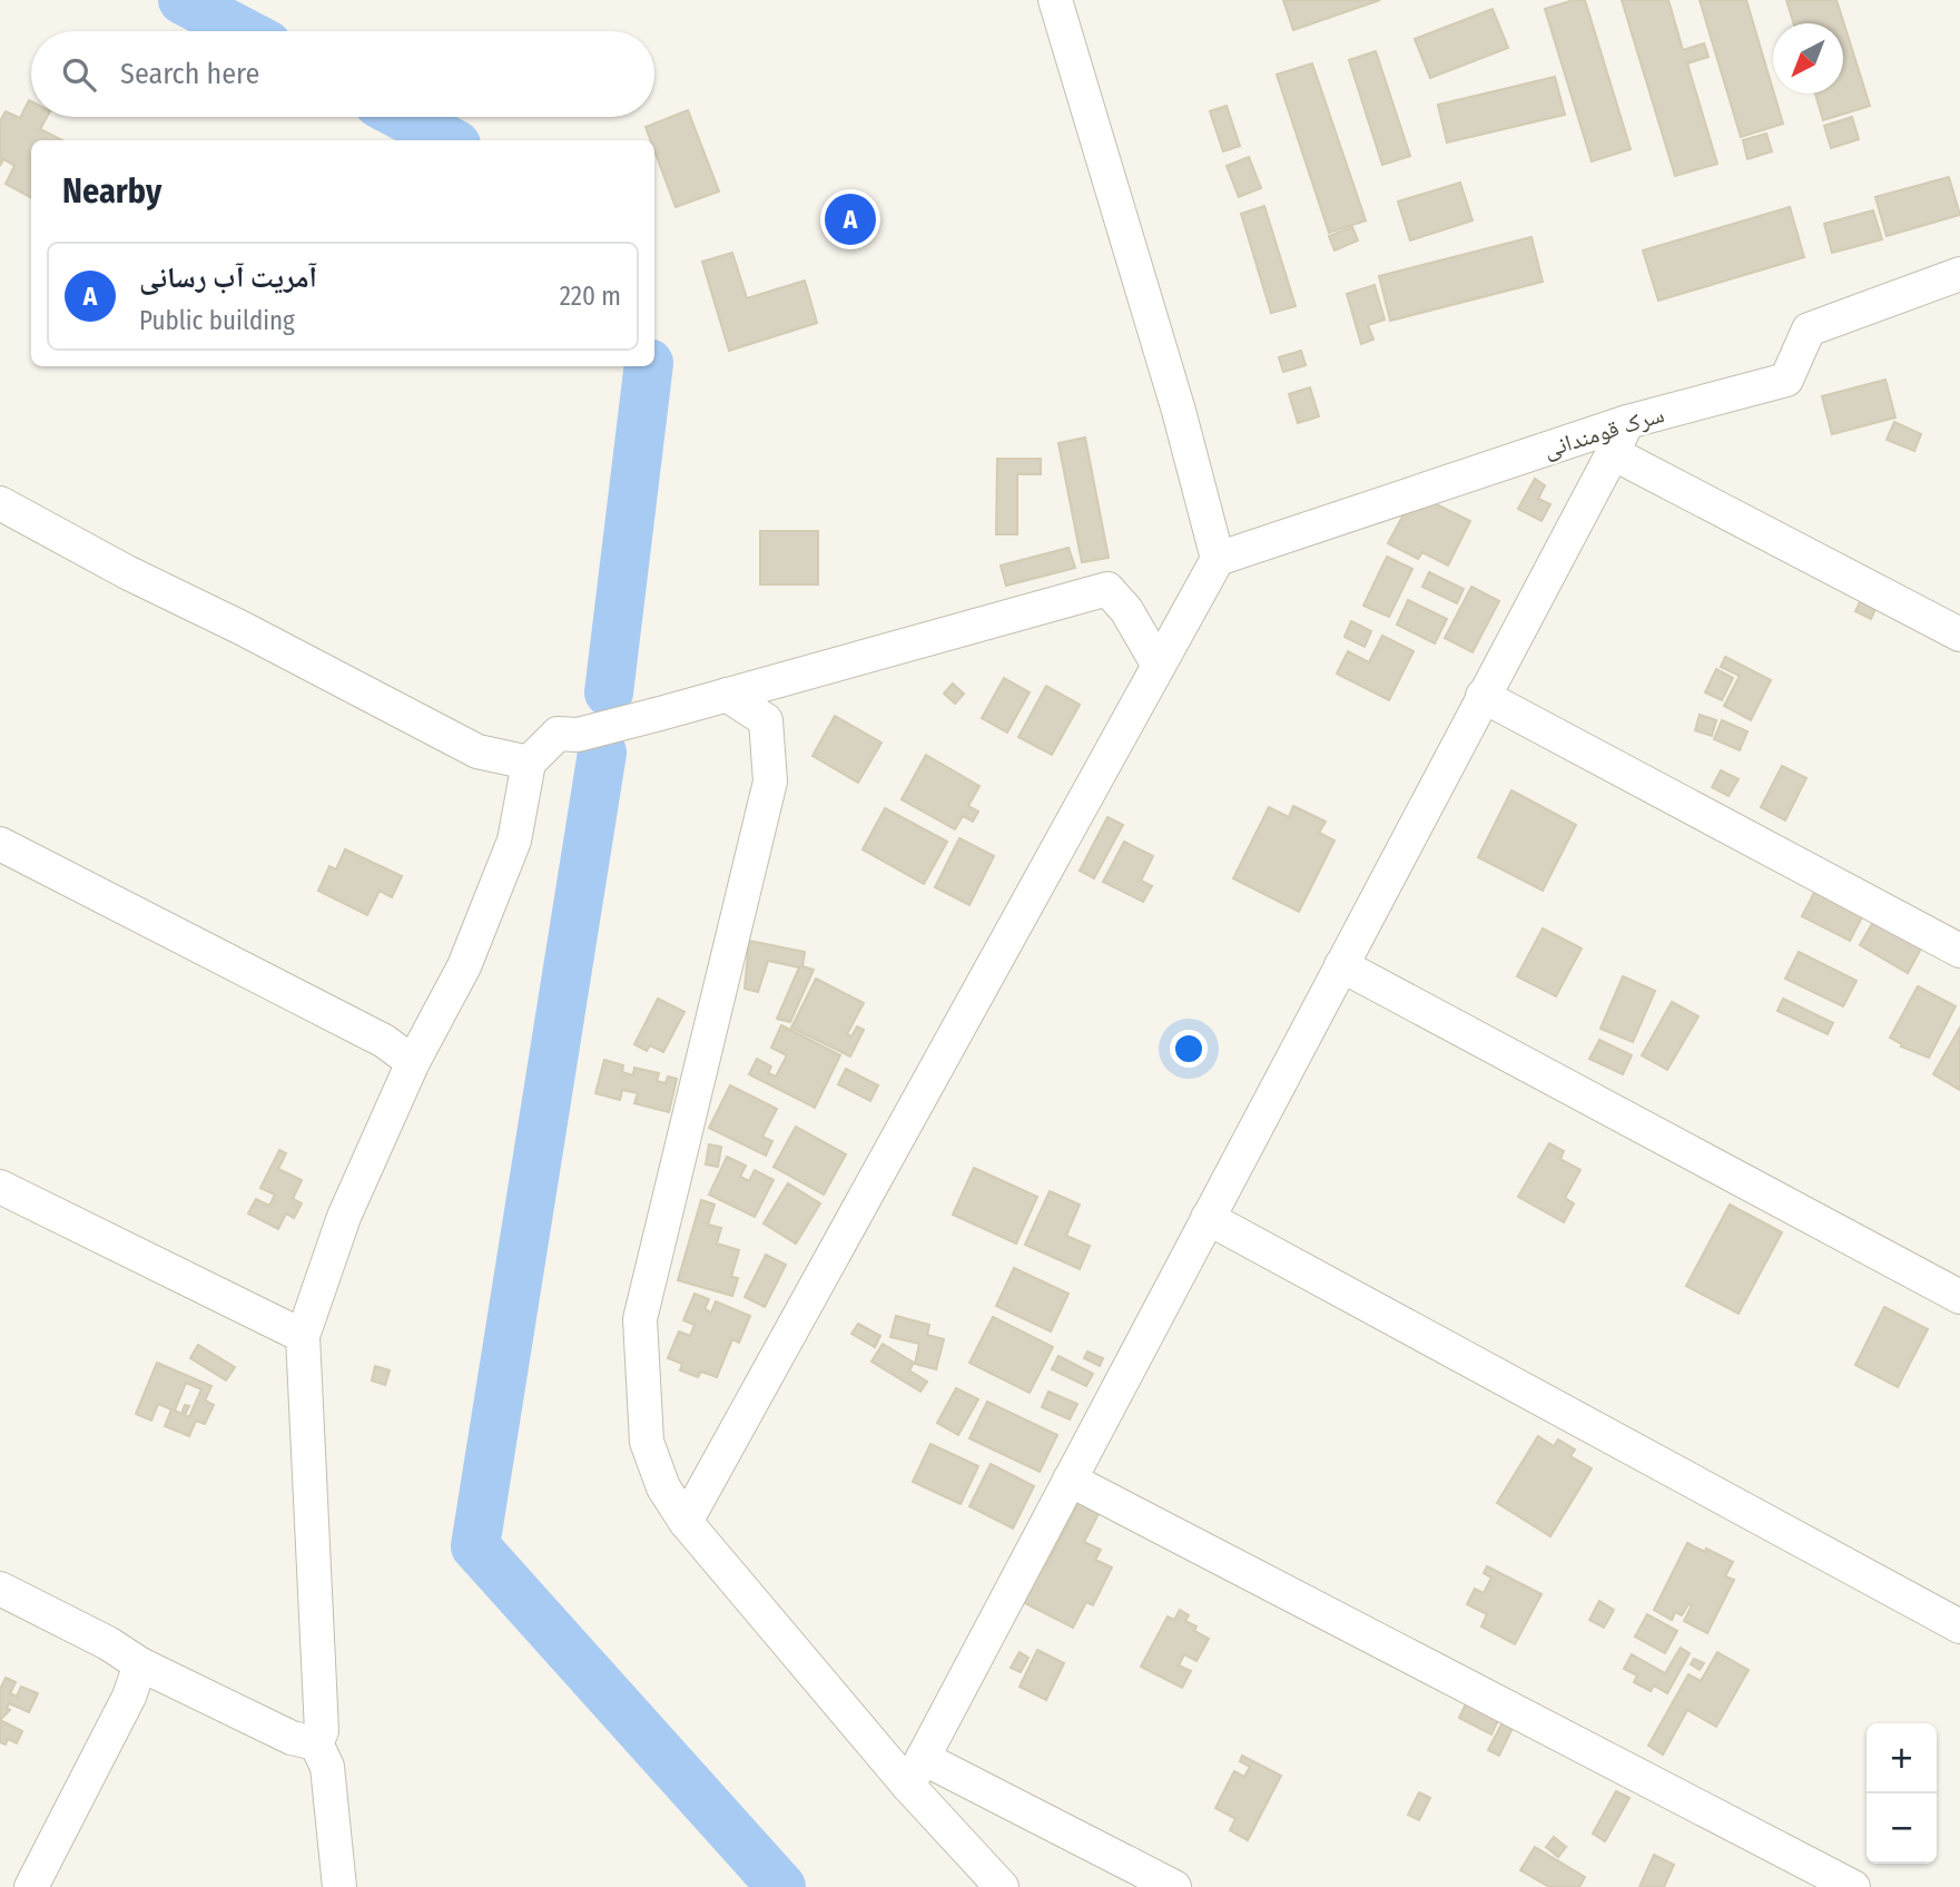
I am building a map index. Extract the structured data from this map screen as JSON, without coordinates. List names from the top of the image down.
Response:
{
  "streets": {
    "street": ["سرک قومندانی"]
  },
  "north": "bottom left",
  "page": {
    "search": "Search here",
    "heading": "Nearby",
    "pins": "A",
    "list": [
      {
        "mark": "A",
        "name": "آمریت آب رسانی",
        "note": "Public building",
        "value": "220 m"
      }
    ],
    "map_buttons": ["+", "−"]
  }
}
